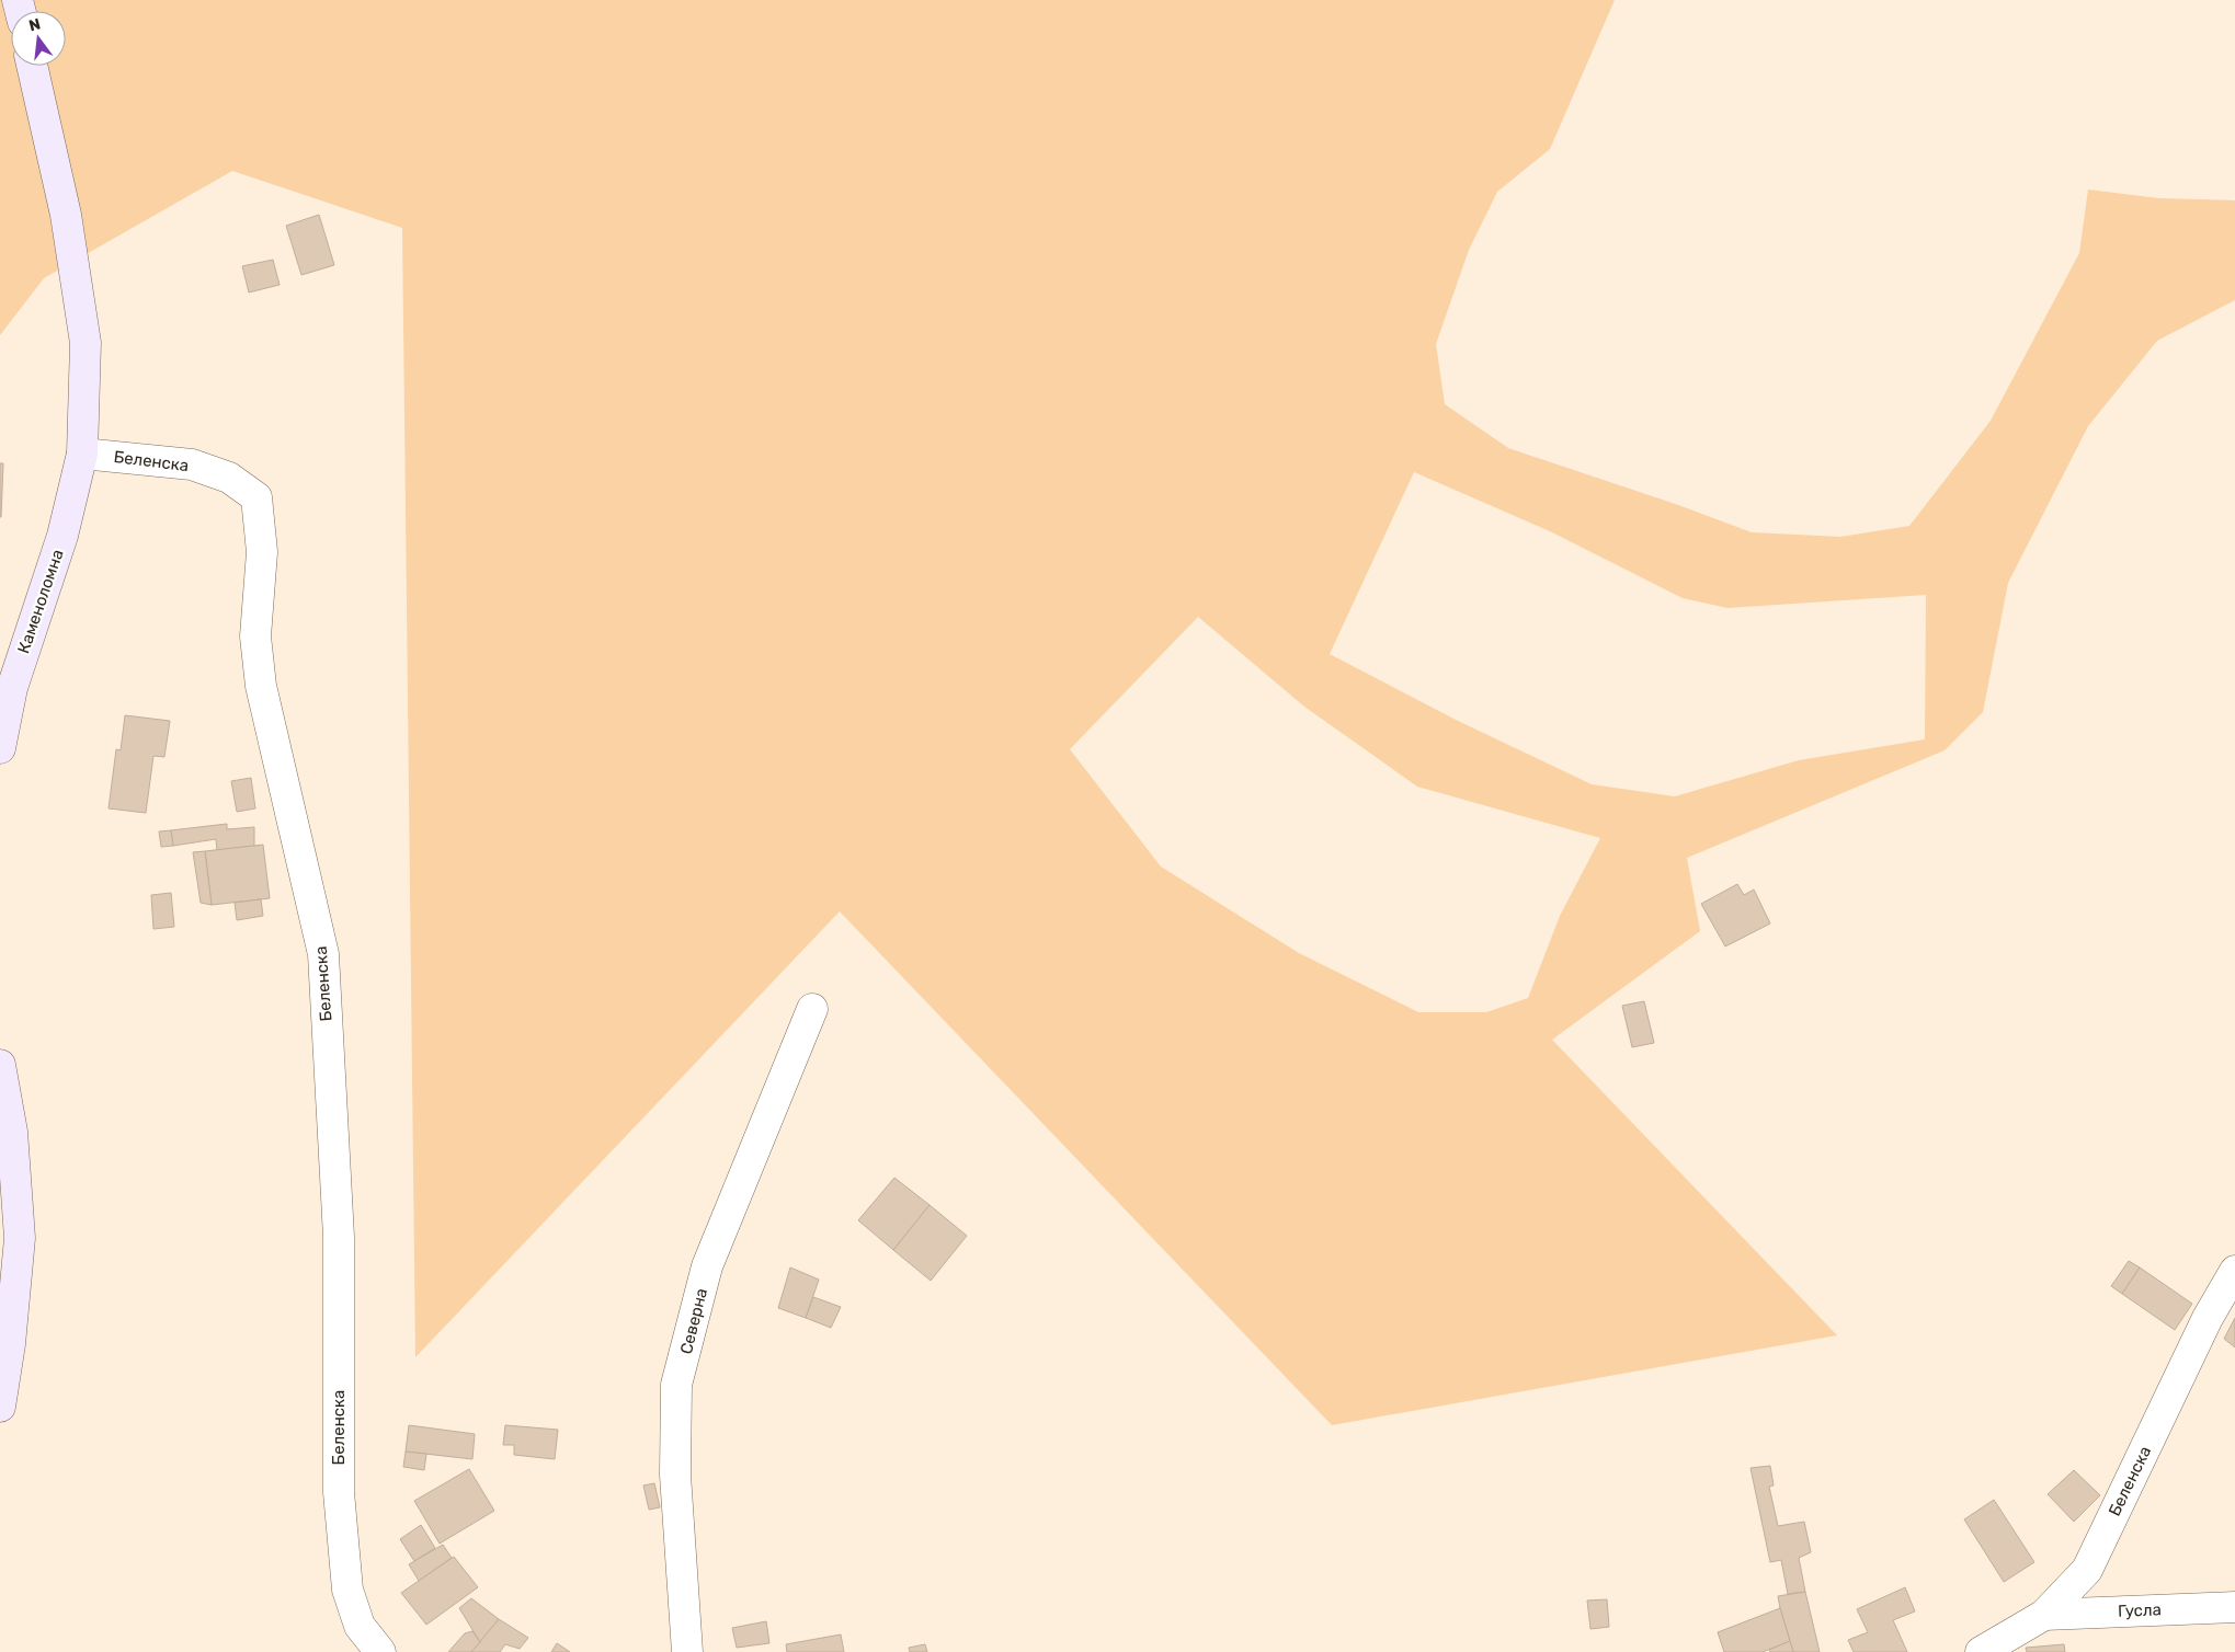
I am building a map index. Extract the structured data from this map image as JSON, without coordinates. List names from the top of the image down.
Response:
{
  "streets": {
    "main road": ["Каменоломна"],
    "street": ["Беленска", "Северна", "Гусла"]
  },
  "crossings": [
    ["Беленска", "Каменоломна"],
    ["Беленска", "Гусла"]
  ],
  "north": "top"
}
